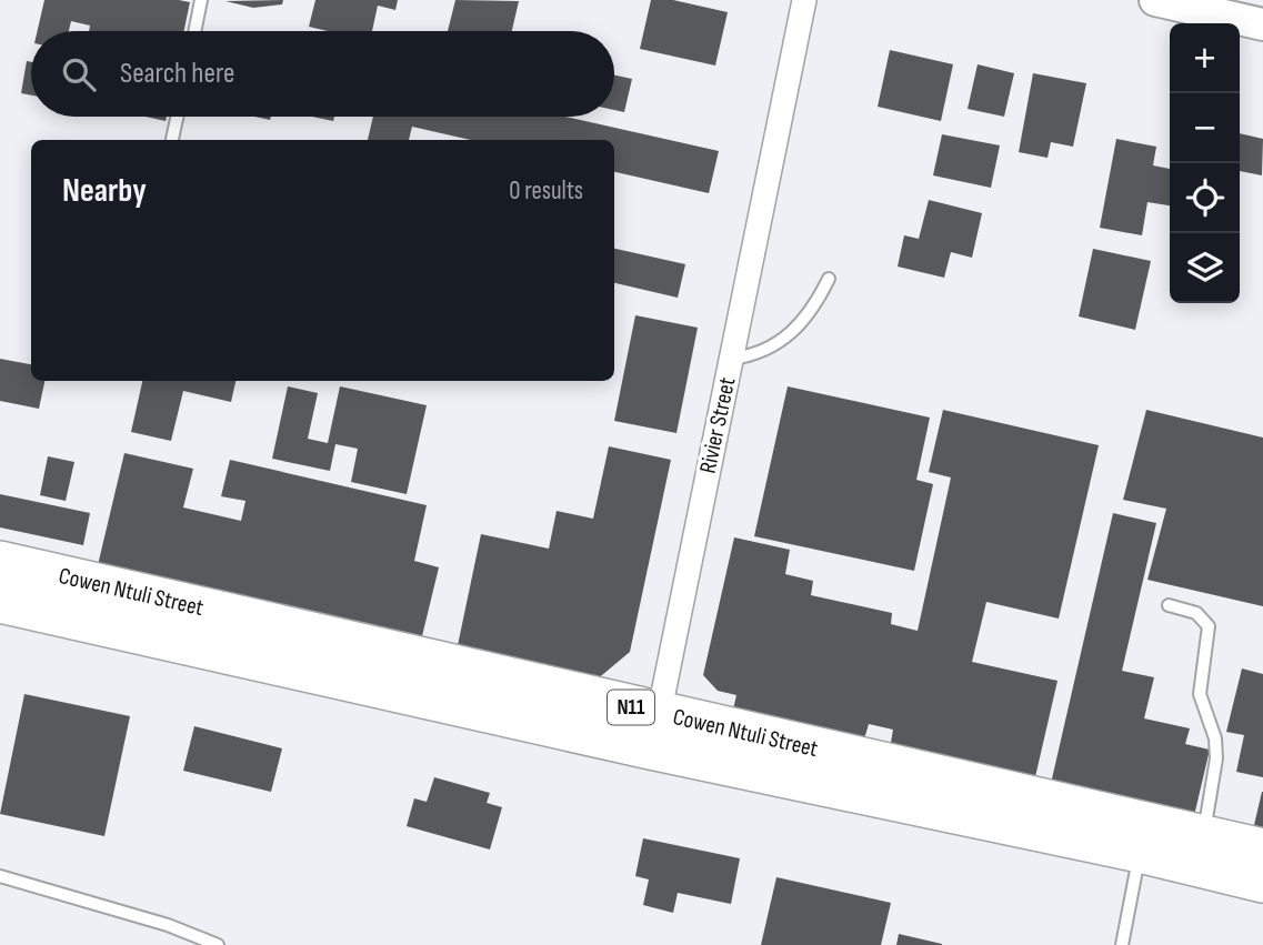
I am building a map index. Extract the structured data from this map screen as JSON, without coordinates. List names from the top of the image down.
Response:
{
  "streets": {
    "highway": ["Cowen Ntuli Street", "N11"],
    "street": ["Rivier Street"]
  },
  "crossings": [
    ["Rivier Street", "Cowen Ntuli Street"]
  ],
  "page": {
    "map_buttons": ["+", "−"],
    "search": "Search here",
    "heading": ["Nearby", "0 results"]
  }
}
